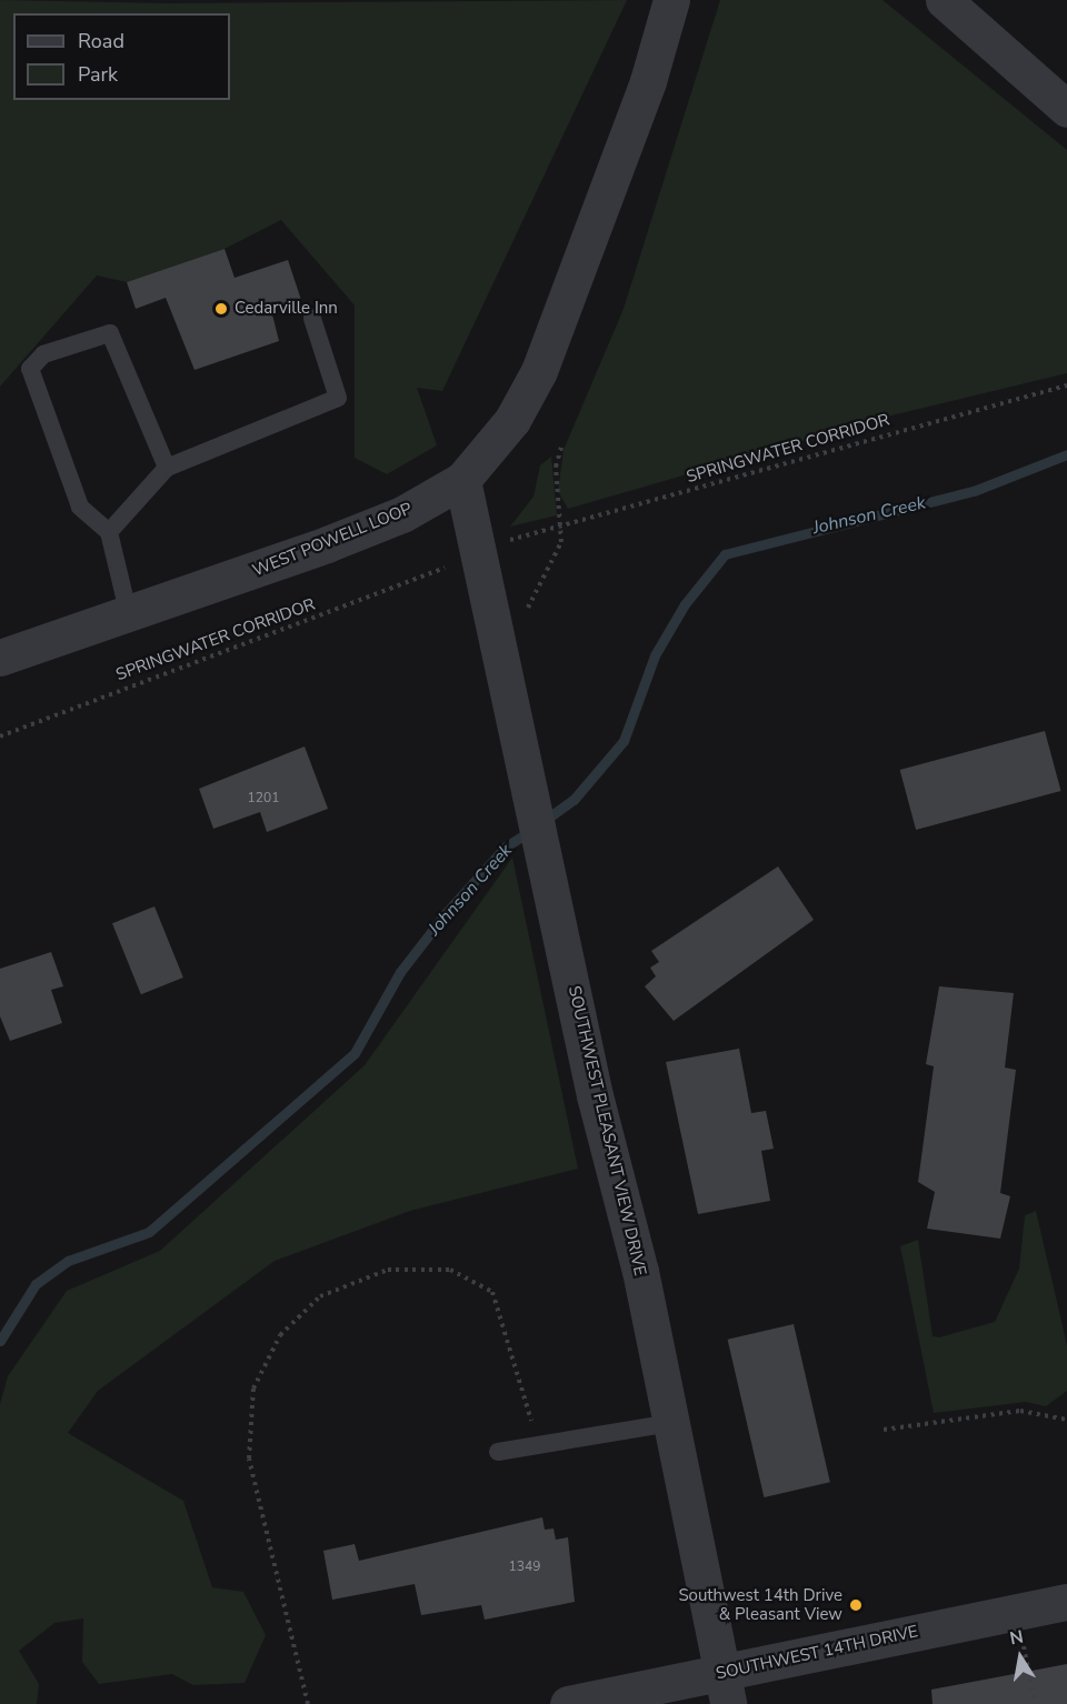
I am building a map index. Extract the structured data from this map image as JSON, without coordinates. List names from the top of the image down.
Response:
{
  "streets": {
    "street": ["WEST POWELL LOOP", "SOUTHWEST PLEASANT VIEW DRIVE", "SOUTHWEST 14TH DRIVE"],
    "path": ["SPRINGWATER CORRIDOR"]
  },
  "crossings": [
    ["WEST POWELL LOOP", "SOUTHWEST PLEASANT VIEW DRIVE"],
    ["SOUTHWEST PLEASANT VIEW DRIVE", "SOUTHWEST 14TH DRIVE"]
  ],
  "water": ["Johnson Creek"],
  "places": ["Cedarville Inn", "Southwest 14th Drive & Pleasant View"],
  "house_numbers": ["1201", "1349"],
  "legend": ["Road", "Park"],
  "north": "top"
}
